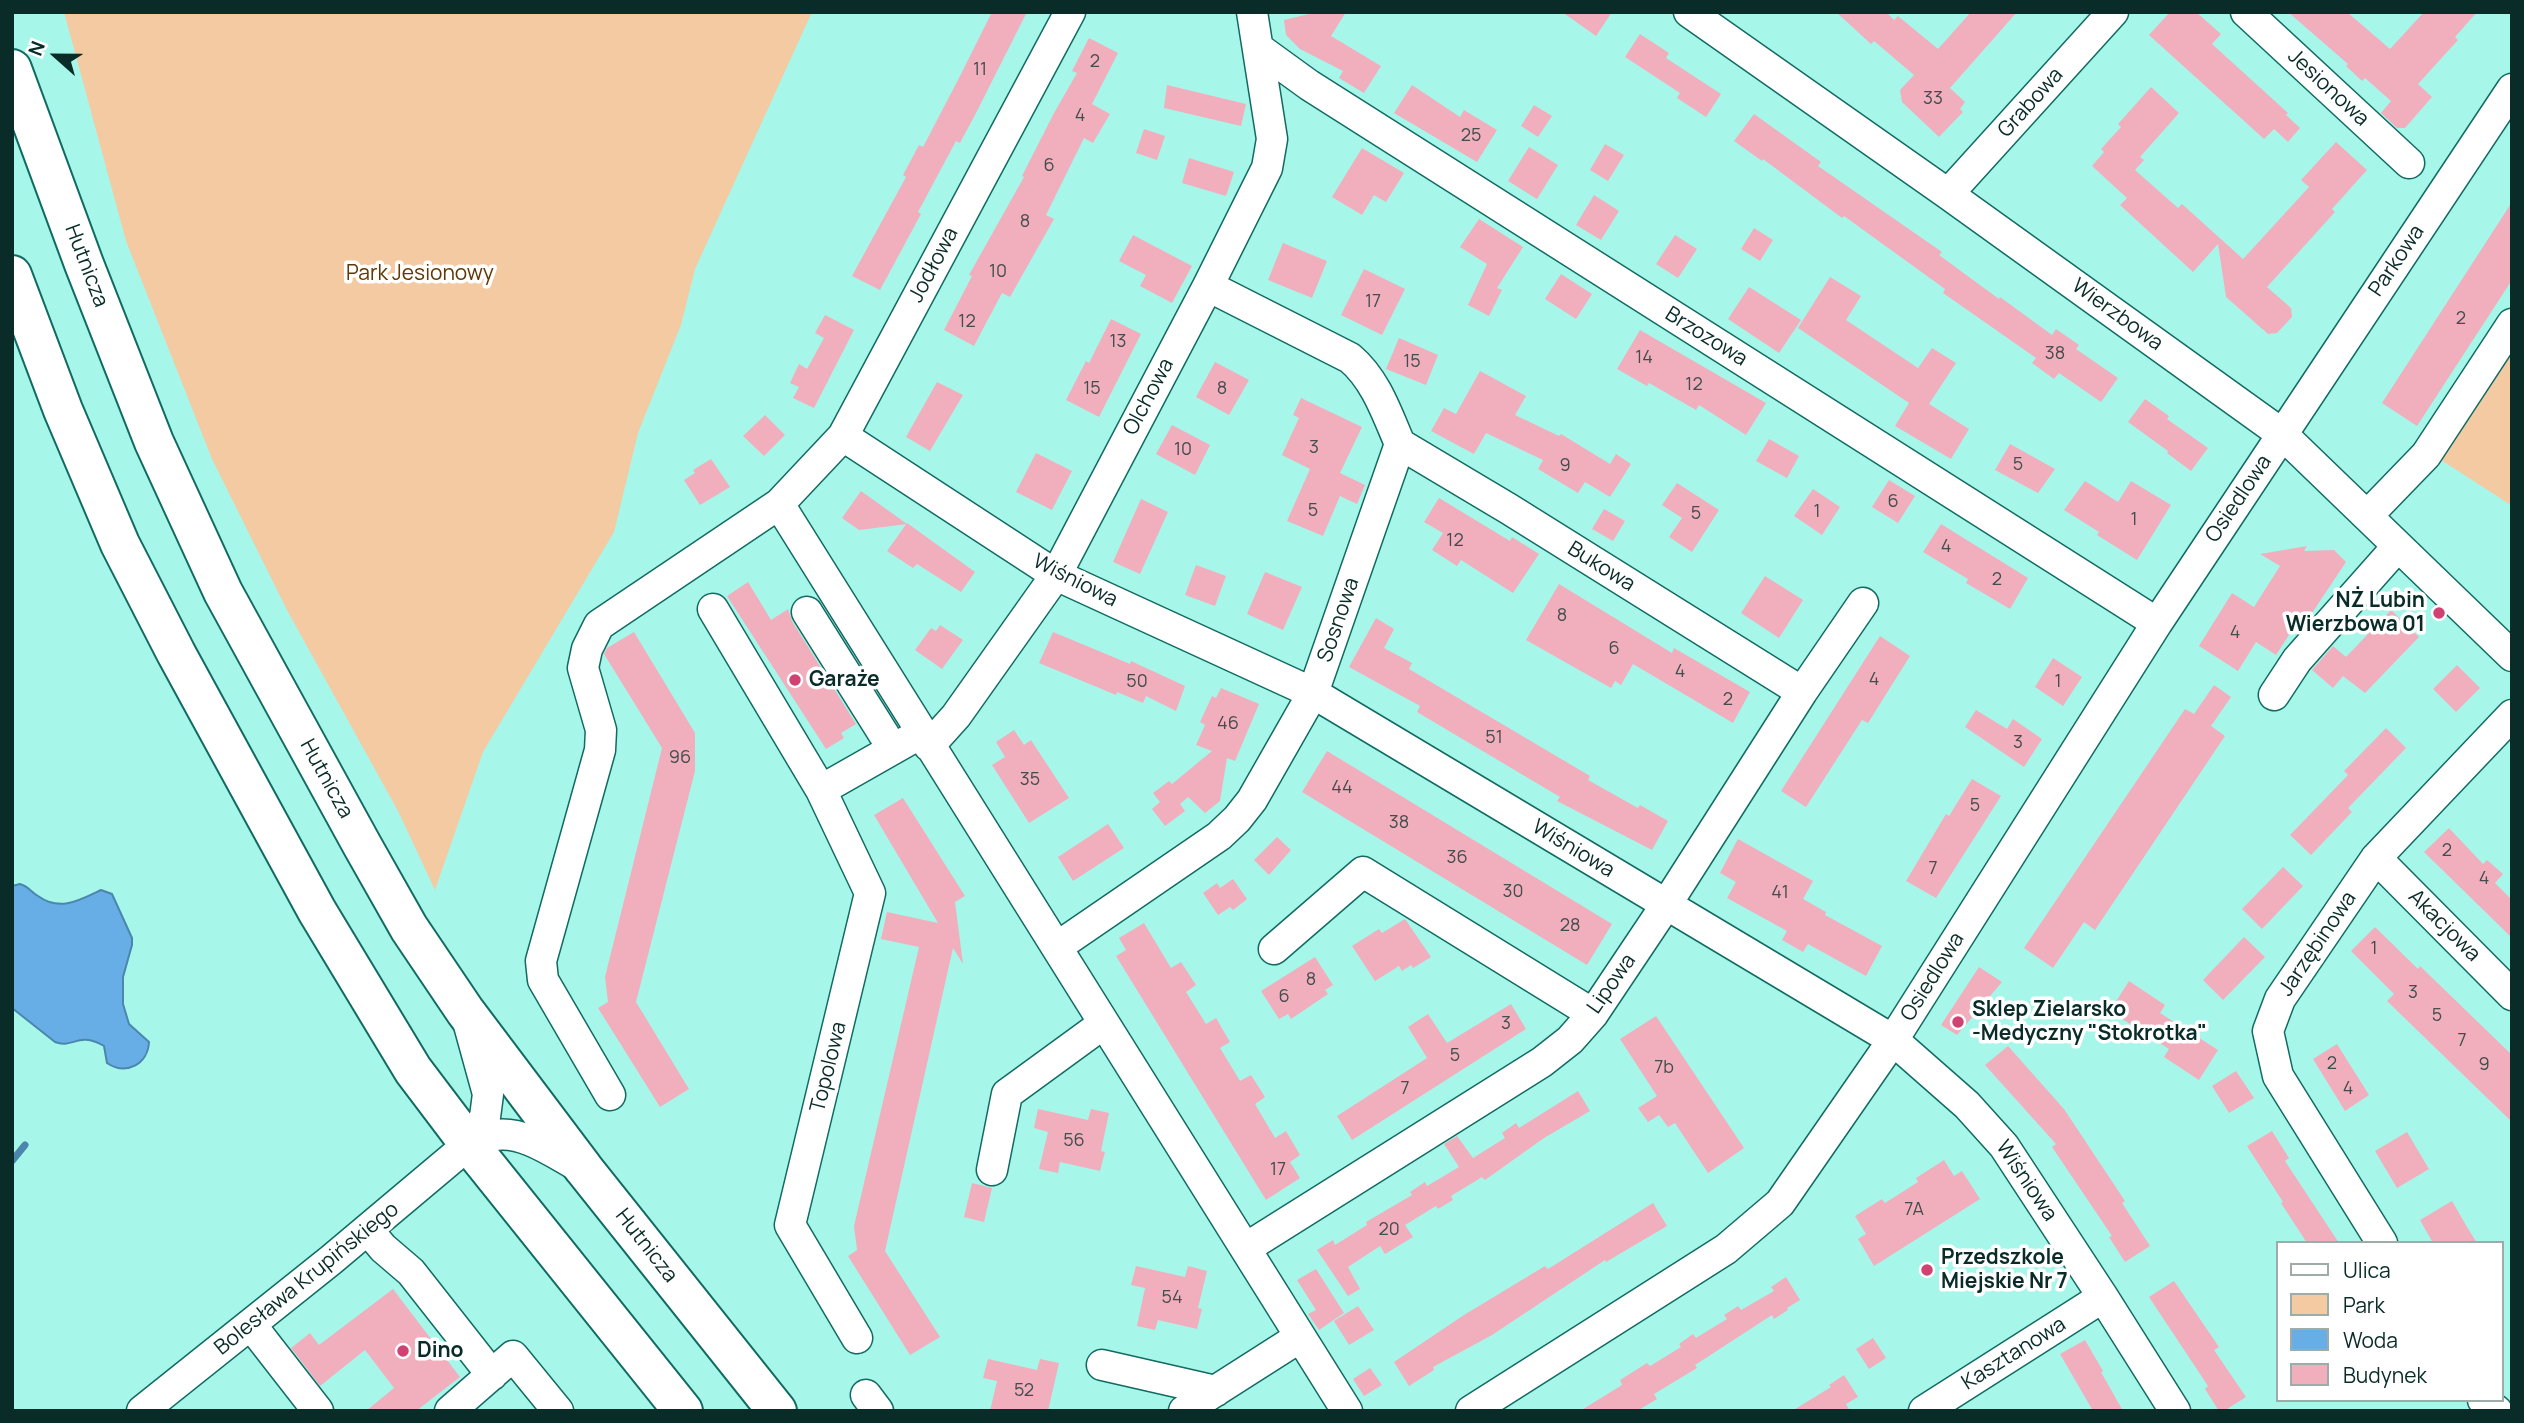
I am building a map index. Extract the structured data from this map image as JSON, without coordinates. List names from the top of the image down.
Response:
{
  "streets": {
    "main road": ["Hutnicza"],
    "street": [
      "Jesionowa",
      "Grabowa",
      "Parkowa",
      "Jodłowa",
      "Wierzbowa",
      "Brzozowa",
      "Olchowa",
      "Osiedlowa",
      "Bukowa",
      "Wiśniowa",
      "Sosnowa",
      "Akacjowa",
      "Jarzębinowa",
      "Lipowa",
      "Topolowa",
      "Bolesława Krupińskiego",
      "Kasztanowa"
    ]
  },
  "crossings": [
    ["Grabowa", "Wierzbowa"],
    ["Parkowa", "Wierzbowa"],
    ["Parkowa", "Osiedlowa"],
    ["Jodłowa", "Wiśniowa"],
    ["Wierzbowa", "Osiedlowa"],
    ["Brzozowa", "Olchowa"],
    ["Brzozowa", "Osiedlowa"],
    ["Olchowa", "Wiśniowa"],
    ["Osiedlowa", "Wiśniowa"],
    ["Bukowa", "Sosnowa"],
    ["Bukowa", "Lipowa"],
    ["Wiśniowa", "Sosnowa"],
    ["Wiśniowa", "Lipowa"],
    ["Wiśniowa", "Kasztanowa"],
    ["Akacjowa", "Jarzębinowa"]
  ],
  "parks": ["Park Jesionowy"],
  "places": [
    "NŻ Lubin Wierzbowa 01",
    "Garaże",
    "Sklep Zielarsko -Medyczny \"Stokrotka\"",
    "Przedszkole Miejskie Nr 7",
    "Dino"
  ],
  "house_numbers": [
    "2",
    "11",
    "33",
    "4",
    "25",
    "6",
    "8",
    "10",
    "17",
    "2",
    "12",
    "13",
    "38",
    "14",
    "15",
    "12",
    "15",
    "8",
    "3",
    "10",
    "5",
    "9",
    "6",
    "5",
    "1",
    "5",
    "1",
    "12",
    "4",
    "2",
    "8",
    "4",
    "6",
    "4",
    "4",
    "50",
    "1",
    "2",
    "46",
    "51",
    "3",
    "96",
    "35",
    "44",
    "5",
    "38",
    "2",
    "36",
    "7",
    "4",
    "30",
    "41",
    "28",
    "1",
    "8",
    "3",
    "6",
    "5",
    "3",
    "7",
    "5",
    "2",
    "9",
    "7b",
    "7",
    "4",
    "56",
    "17",
    "7A",
    "20",
    "54",
    "52"
  ],
  "legend": [
    "Ulica",
    "Park",
    "Woda",
    "Budynek"
  ],
  "north": "left"
}
